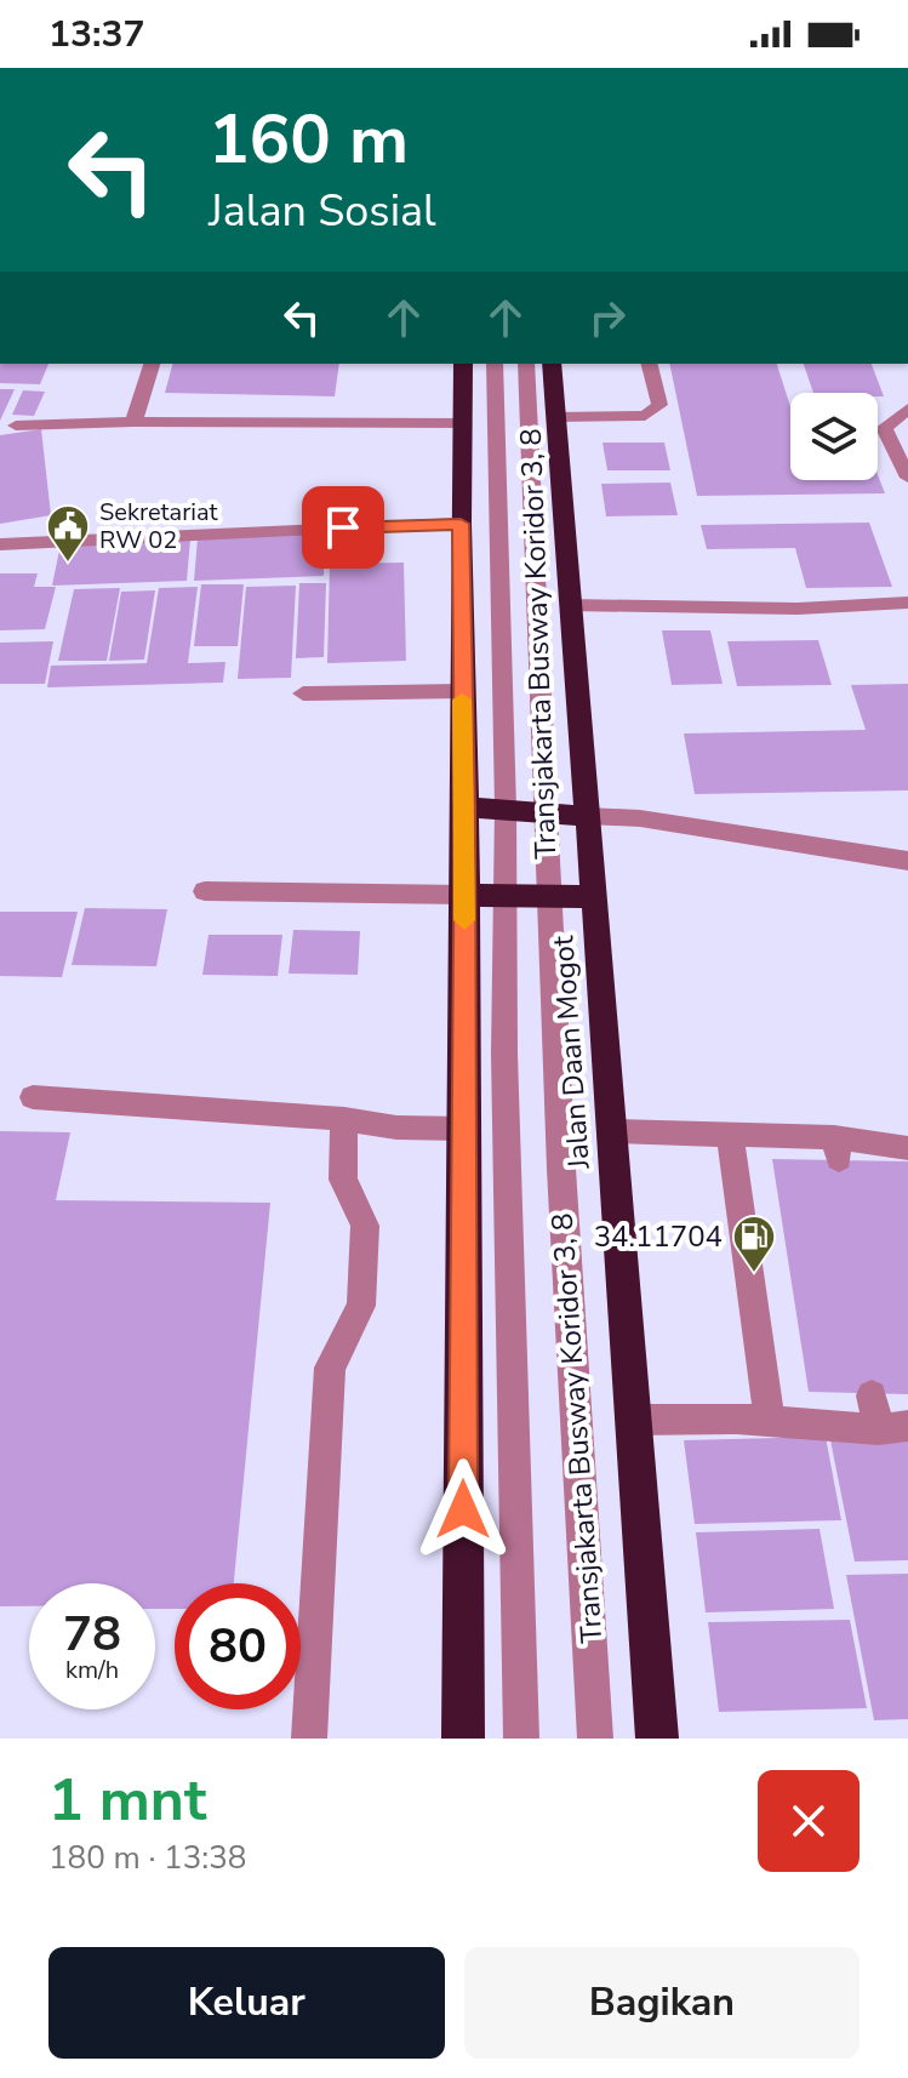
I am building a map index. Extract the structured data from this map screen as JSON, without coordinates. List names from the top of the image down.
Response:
{
  "streets": {
    "highway": ["Jalan Daan Mogot"],
    "street": ["Transjakarta Busway Koridor 3, 8"]
  },
  "places": {
    "public building": ["Sekretariat RW 02"],
    "fuel station": ["34.11704"]
  },
  "page": {
    "status": "13:37",
    "turn": ["160 m", "Jalan Sosial"],
    "speed": "78 km/h",
    "limit": "80",
    "heading": ["1 mnt", "180 m · 13:38"],
    "buttons": ["Keluar", "Bagikan"]
  }
}
